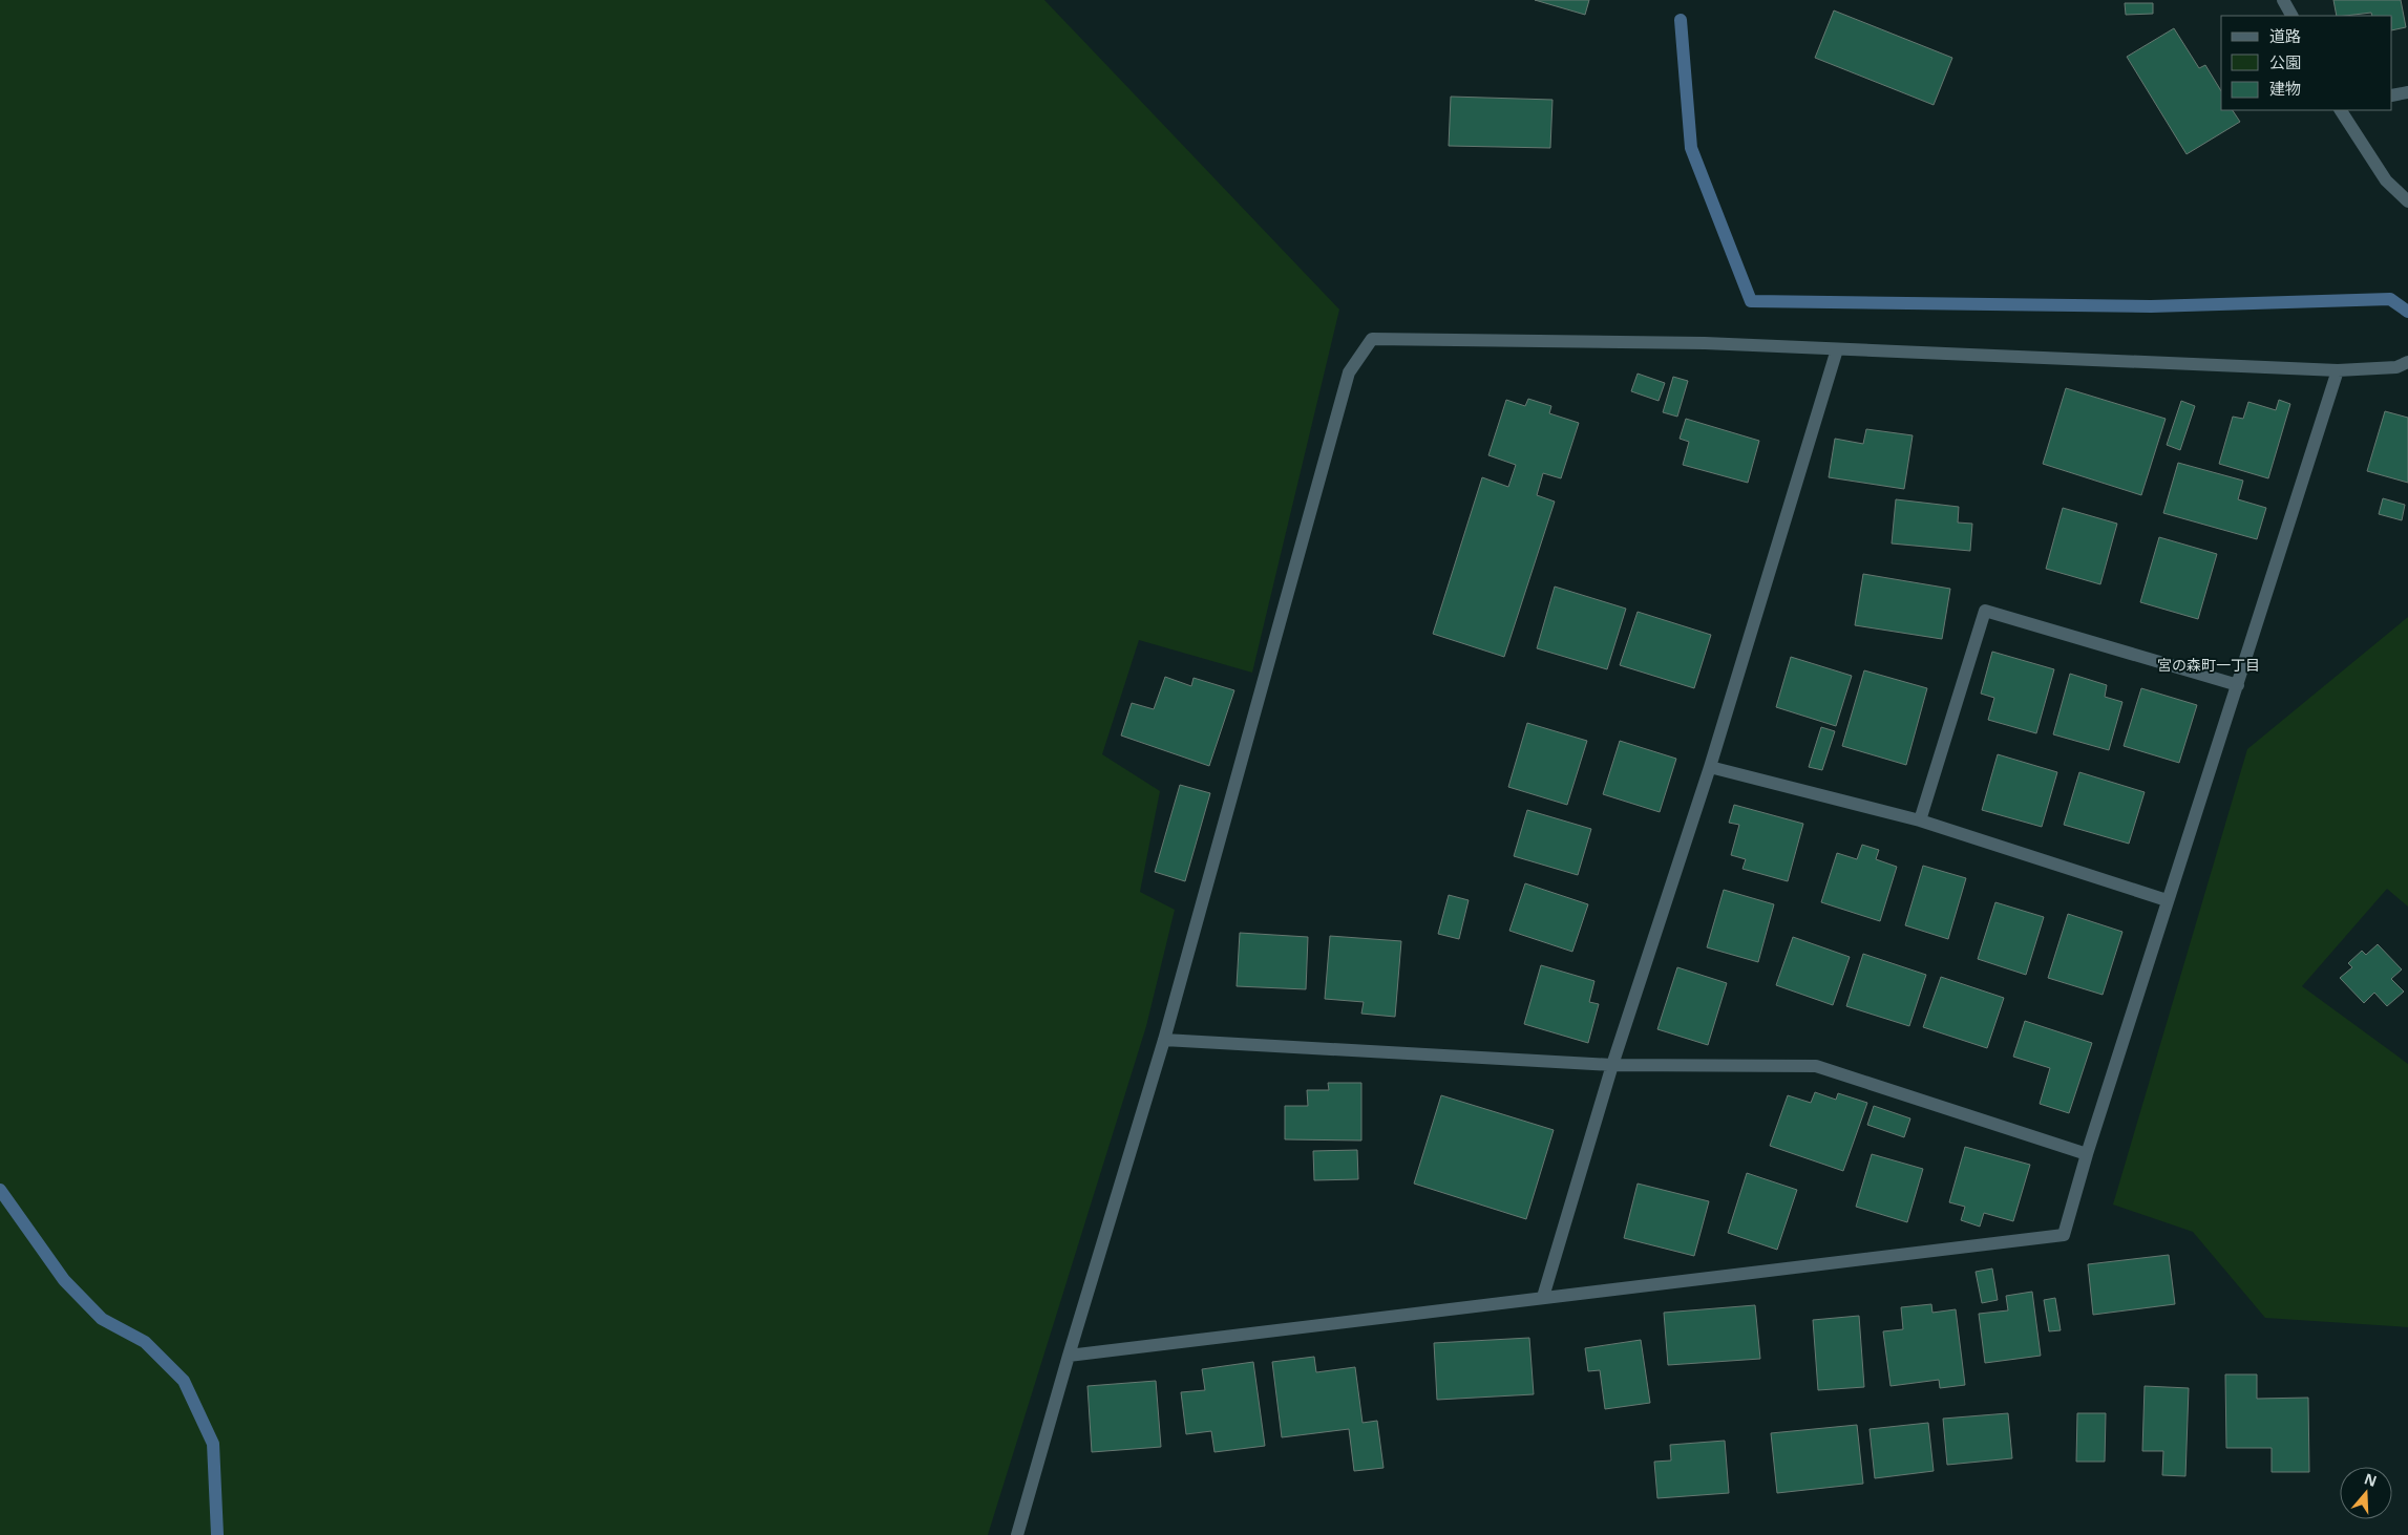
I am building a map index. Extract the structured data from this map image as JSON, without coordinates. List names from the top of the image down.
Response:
{
  "districts": ["宮の森町一丁目"],
  "legend": ["道路", "公園", "建物"],
  "north": "top"
}
